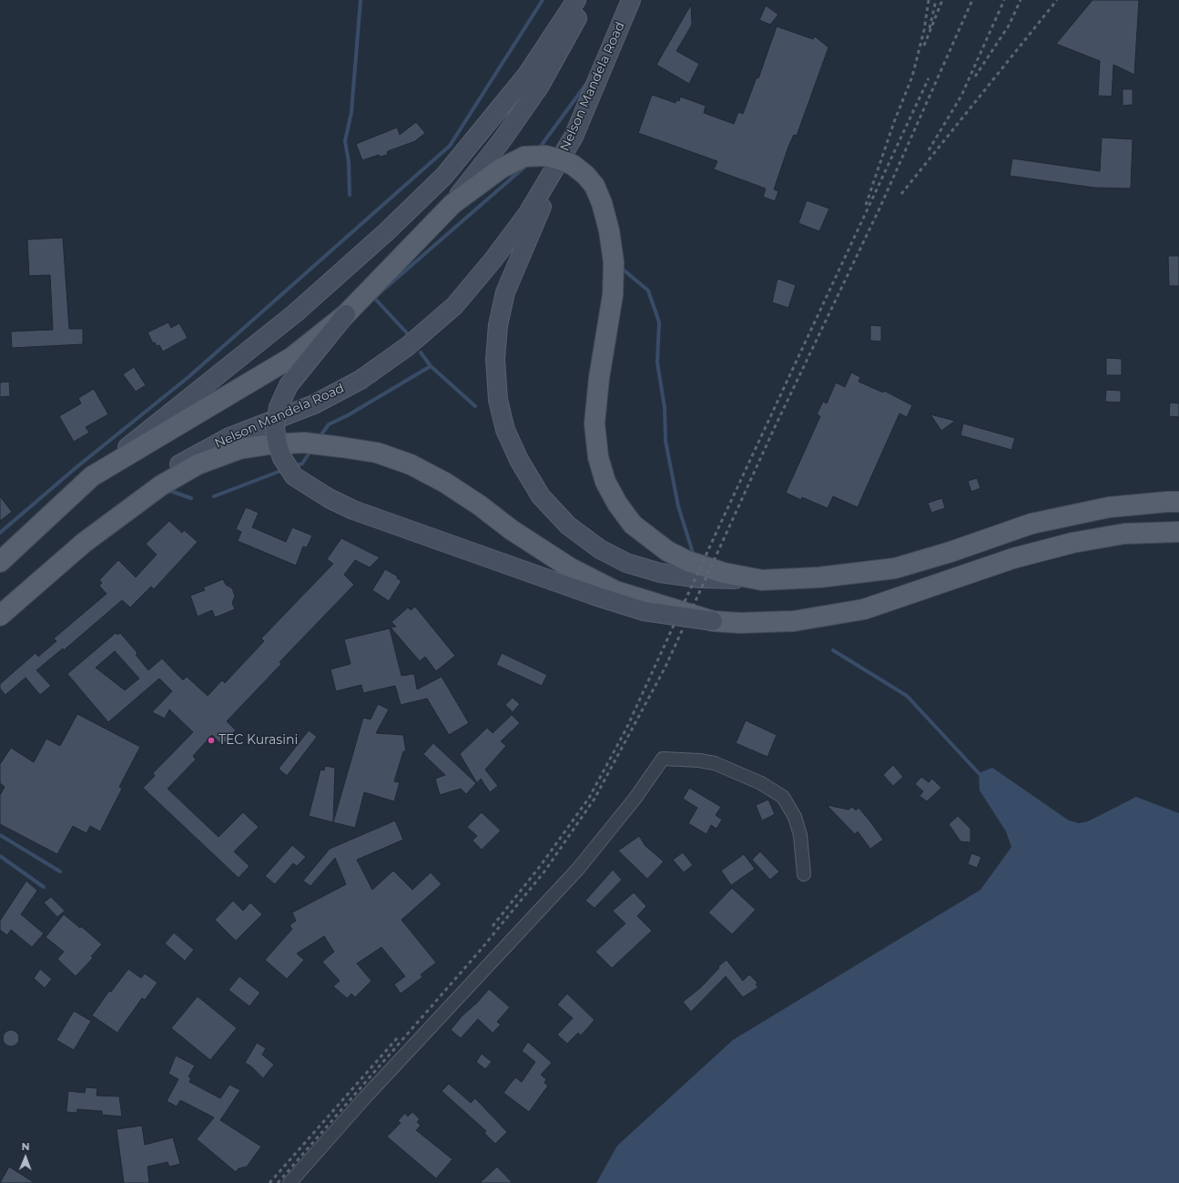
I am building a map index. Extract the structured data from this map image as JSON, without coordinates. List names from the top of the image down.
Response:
{
  "streets": {
    "main road": ["Nelson Mandela Road"]
  },
  "places": ["TEC Kurasini"],
  "north": "top"
}
